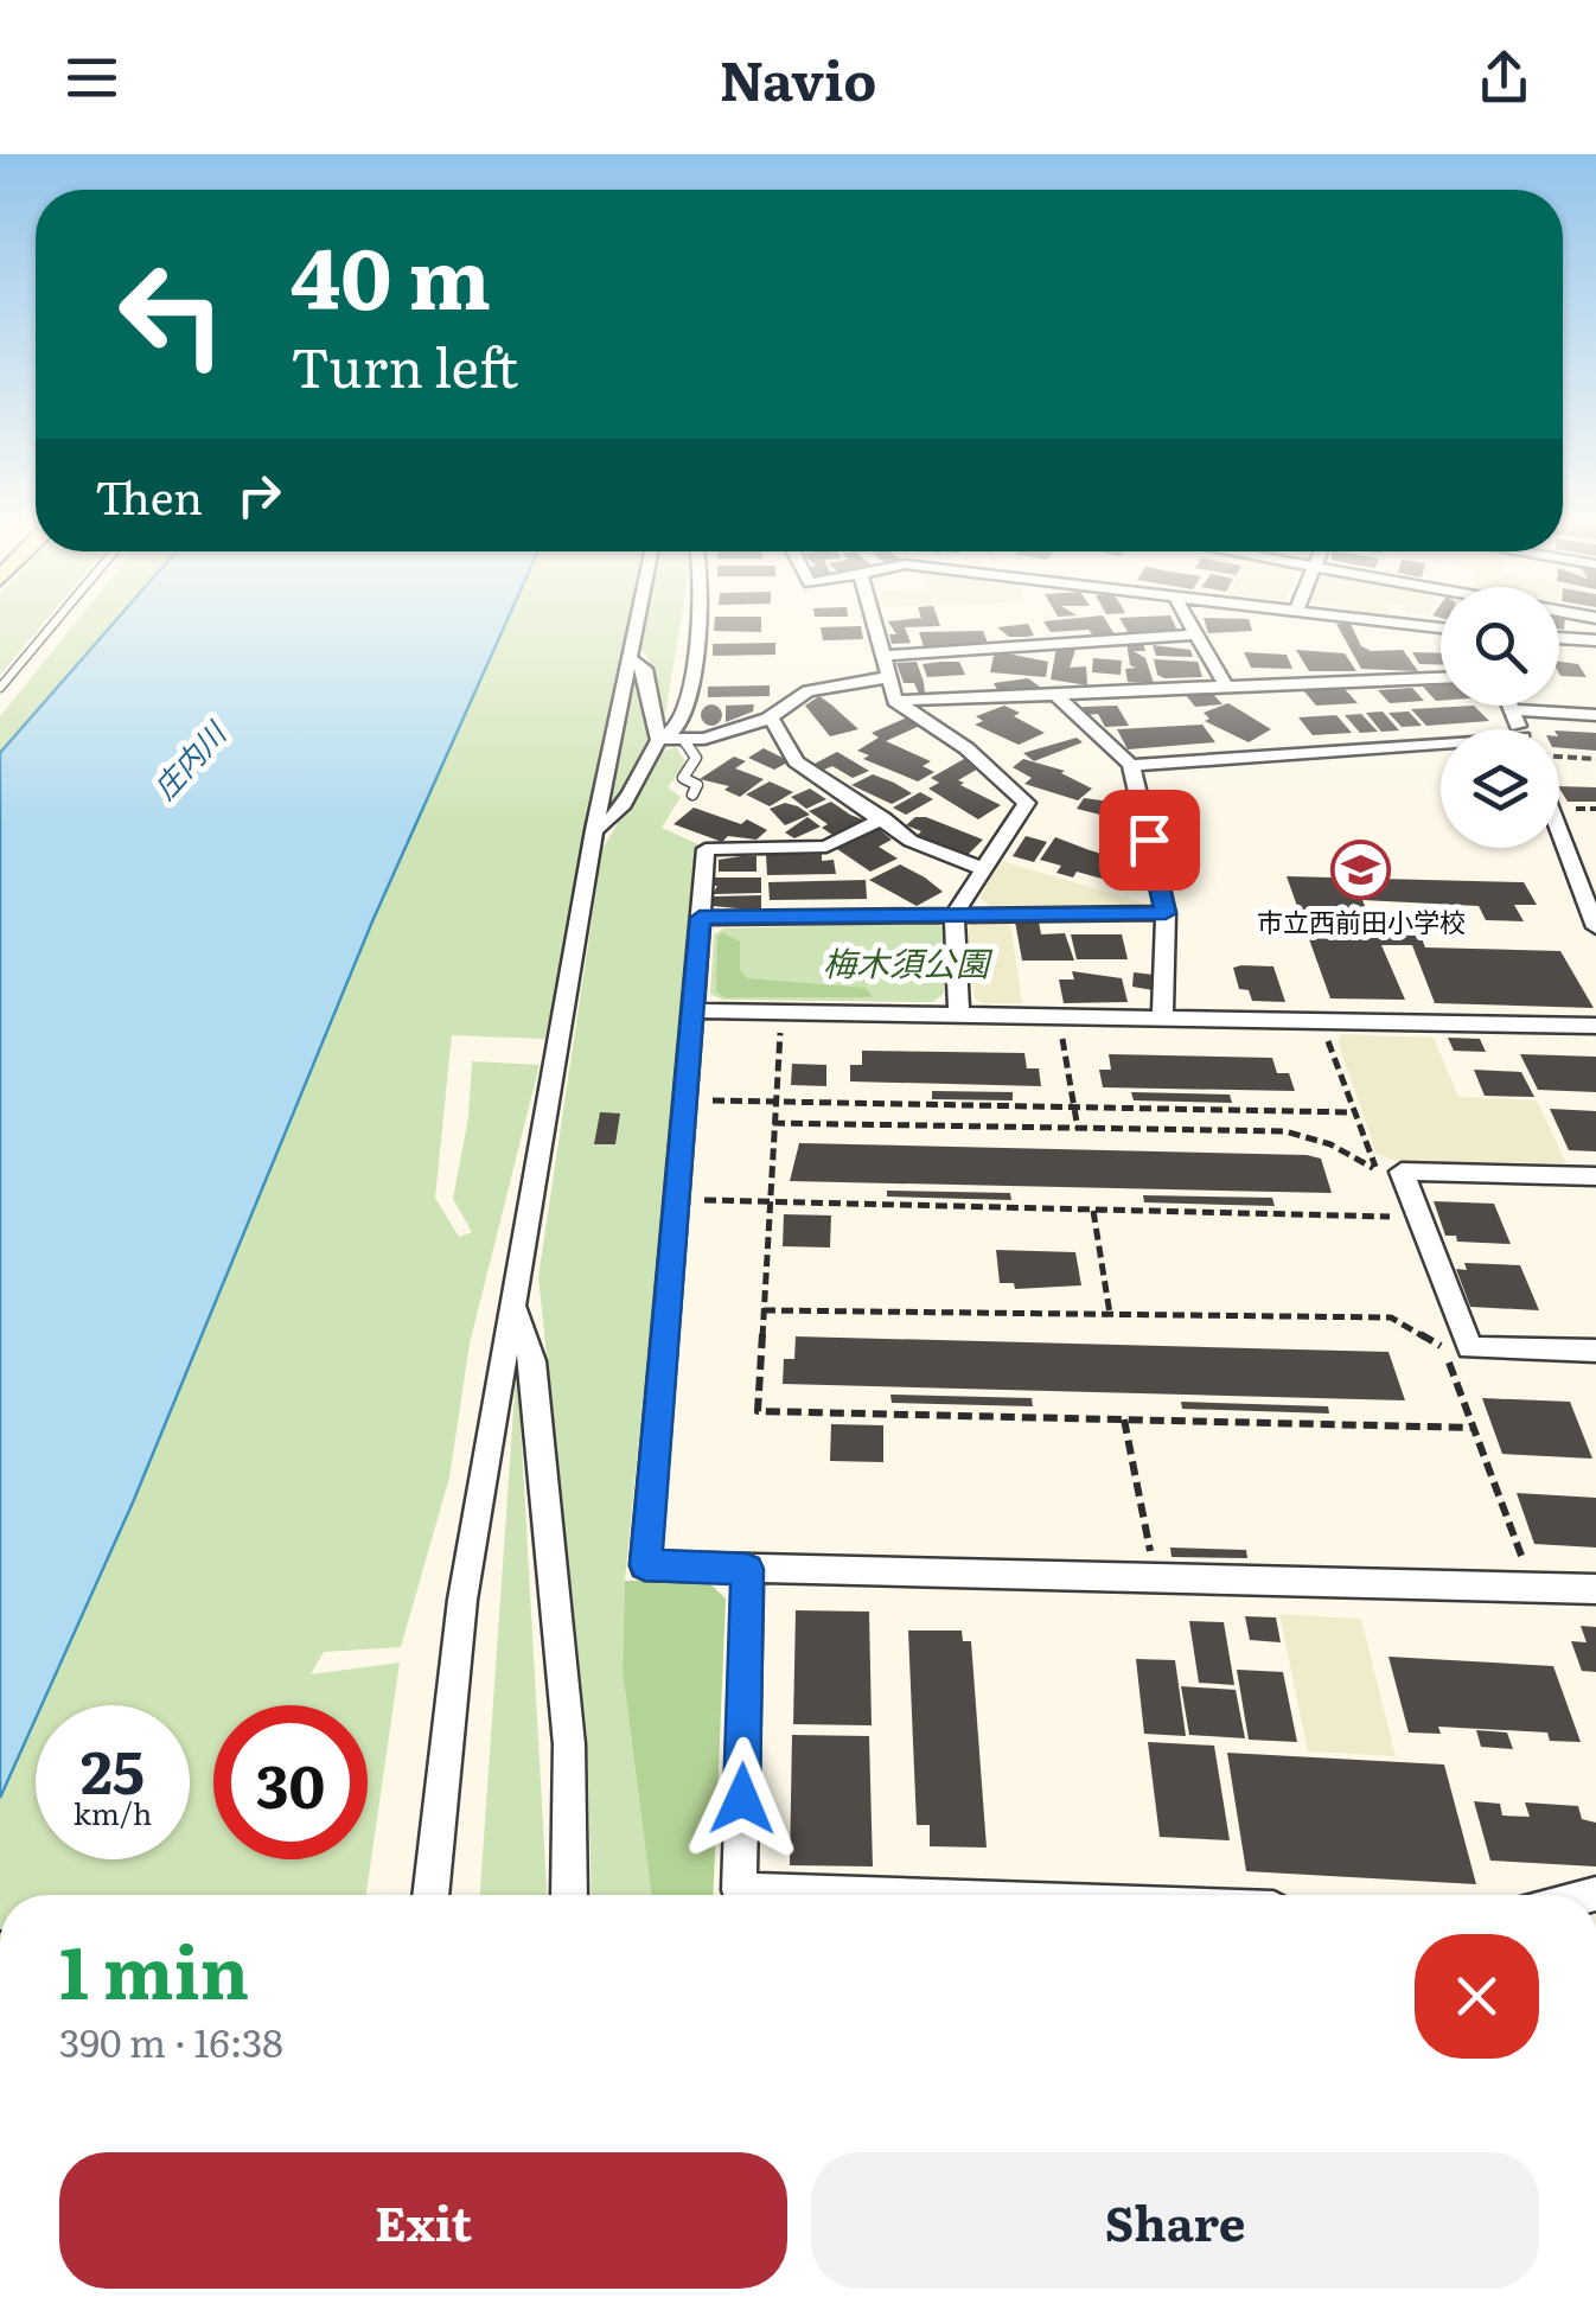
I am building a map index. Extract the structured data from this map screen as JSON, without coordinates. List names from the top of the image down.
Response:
{
  "water": ["庄内川"],
  "parks": ["梅木須公園"],
  "places": {
    "school or university": ["市立西前田小学校"]
  },
  "page": {
    "header": "Navio",
    "turn": ["40 m", "Turn left"],
    "then": "Then",
    "speed": "25 km/h",
    "limit": "30",
    "heading": ["1 min", "390 m · 16:38"],
    "buttons": ["Exit", "Share"]
  }
}
